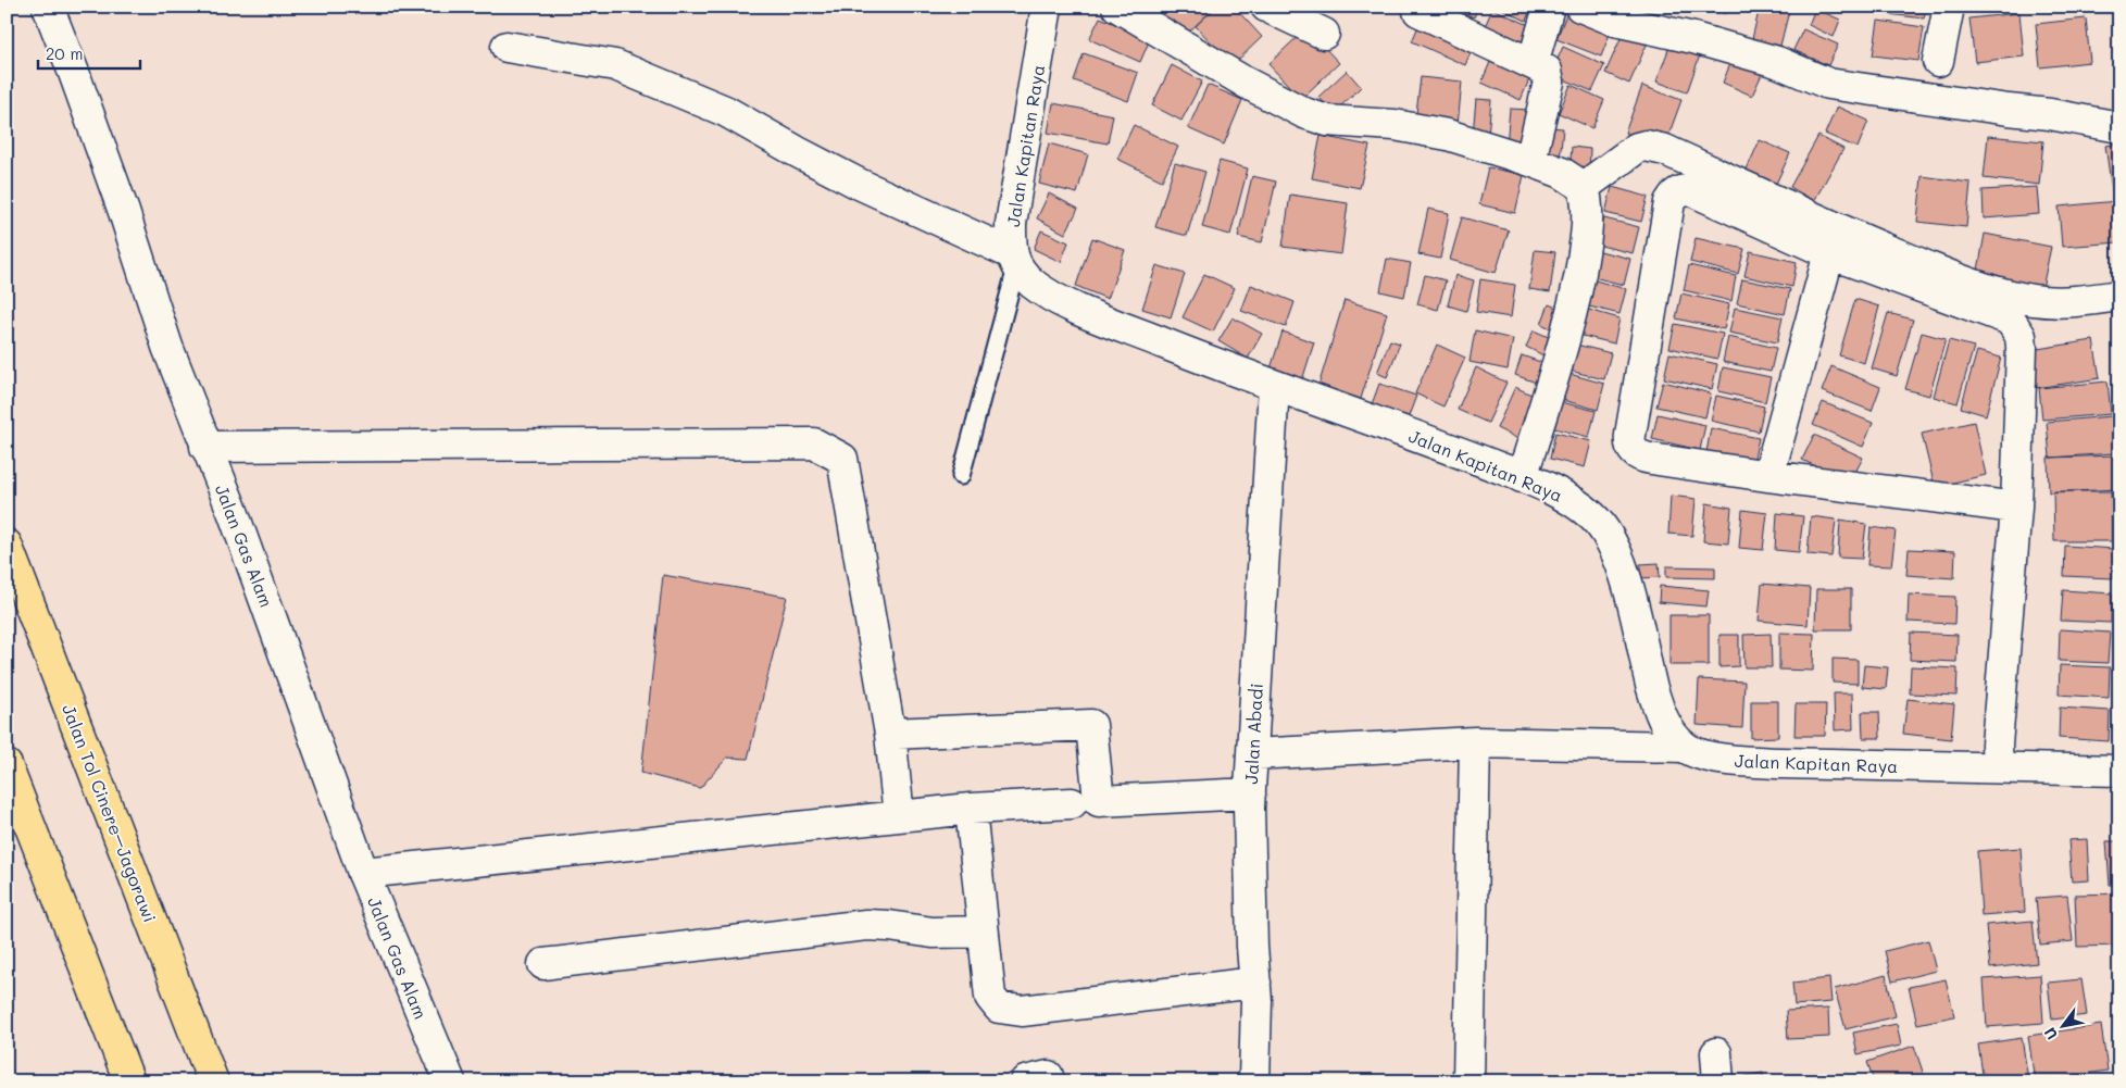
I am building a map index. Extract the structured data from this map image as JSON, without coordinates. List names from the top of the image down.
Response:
{
  "streets": {
    "highway": ["Jalan Tol Cinere–Jagorawi"],
    "street": ["Jalan Kapitan Raya", "Jalan Gas Alam", "Jalan Abadi"]
  },
  "crossings": [
    ["Jalan Kapitan Raya", "Jalan Abadi"]
  ],
  "scale_bar": "20 m",
  "north": "bottom left"
}
